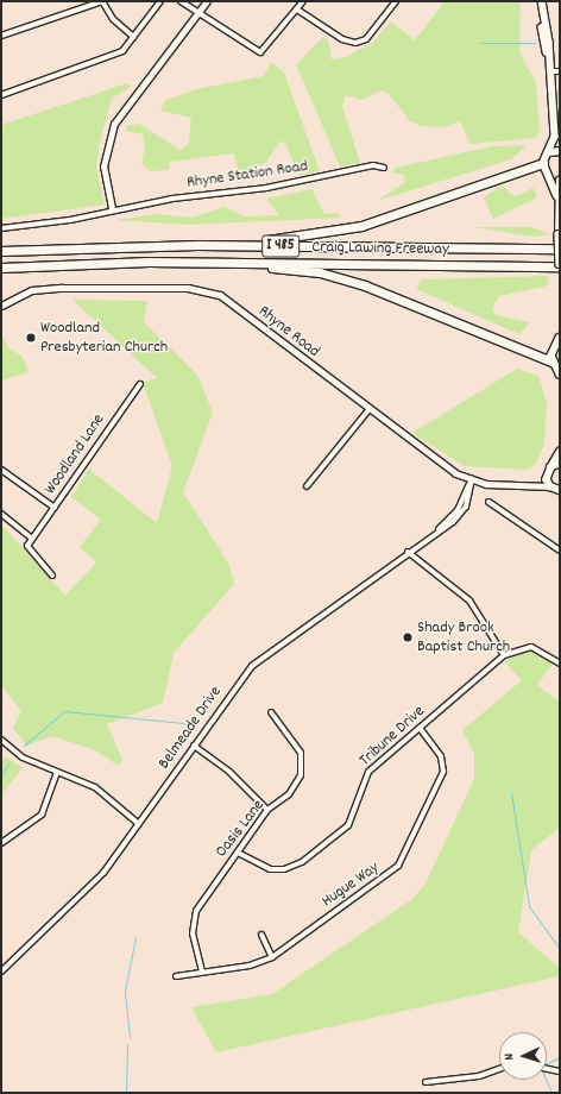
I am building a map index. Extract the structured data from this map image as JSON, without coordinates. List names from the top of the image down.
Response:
{
  "streets": {
    "highway": ["I 485", "Craig Lawing Freeway"],
    "street": [
      "Rhyne Station Road",
      "Rhyne Road",
      "Woodland Lane",
      "Belmeade Drive",
      "Tribune Drive",
      "Oasis Lane",
      "Hugue Way"
    ]
  },
  "crossings": [
    ["Rhyne Road", "Belmeade Drive"],
    ["Tribune Drive", "Oasis Lane"],
    ["Tribune Drive", "Hugue Way"],
    ["Oasis Lane", "Hugue Way"]
  ],
  "places": ["Woodland Presbyterian Church", "Shady Brook Baptist Church"],
  "north": "left"
}
